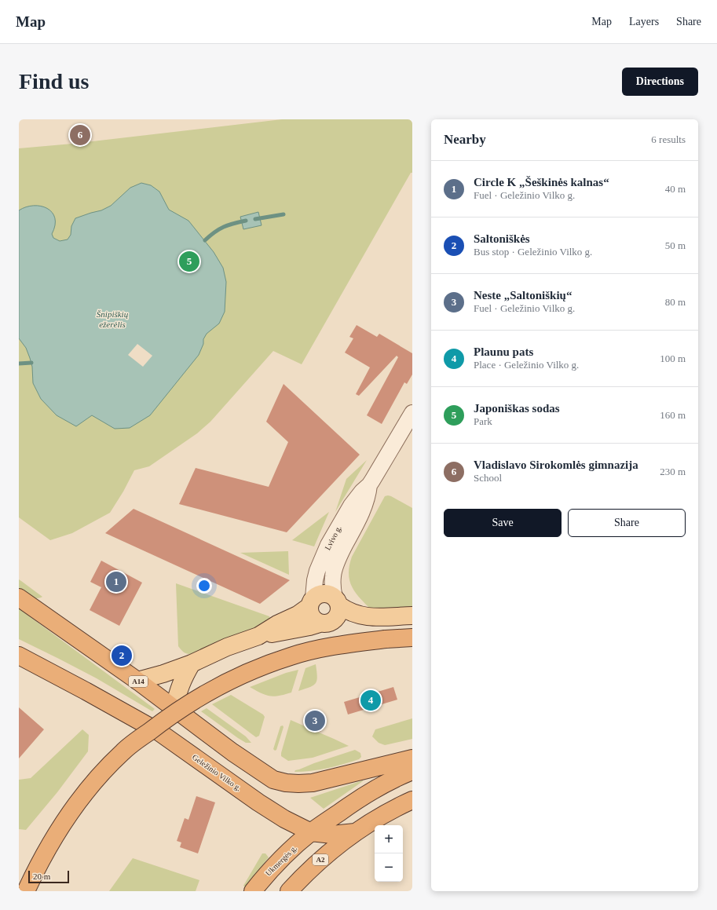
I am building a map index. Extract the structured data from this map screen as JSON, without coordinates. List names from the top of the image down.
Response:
{
  "streets": {
    "highway": [
      "A14",
      "Geležinio Vilko g.",
      "A2",
      "Ukmergės g."
    ],
    "street": ["Lvivo g."]
  },
  "crossings": [
    ["Geležinio Vilko g.", "Ukmergės g."]
  ],
  "water": ["Šnipiškių ežerėlis"],
  "scale_bar": "20 m",
  "page": {
    "header": "Map",
    "nav": ["Map", "Layers", "Share"],
    "buttons": [
      "Directions",
      ["Save", "Share"]
    ],
    "title": "Find us",
    "heading": ["Nearby", "6 results"],
    "pins": [
      "6",
      "5",
      "1",
      "2",
      "4",
      "3"
    ],
    "list": [
      {
        "mark": "1",
        "name": "Circle K „Šeškinės kalnas“",
        "note": "Fuel · Geležinio Vilko g.",
        "value": "40 m"
      },
      {
        "mark": "2",
        "name": "Saltoniškės",
        "note": "Bus stop · Geležinio Vilko g.",
        "value": "50 m"
      },
      {
        "mark": "3",
        "name": "Neste „Saltoniškių“",
        "note": "Fuel · Geležinio Vilko g.",
        "value": "80 m"
      },
      {
        "mark": "4",
        "name": "Plaunu pats",
        "note": "Place · Geležinio Vilko g.",
        "value": "100 m"
      },
      {
        "mark": "5",
        "name": "Japoniškas sodas",
        "note": "Park",
        "value": "160 m"
      },
      {
        "mark": "6",
        "name": "Vladislavo Sirokomlės gimnazija",
        "note": "School",
        "value": "230 m"
      }
    ],
    "map_buttons": ["+", "−"],
    "scale": "20 m"
  }
}
